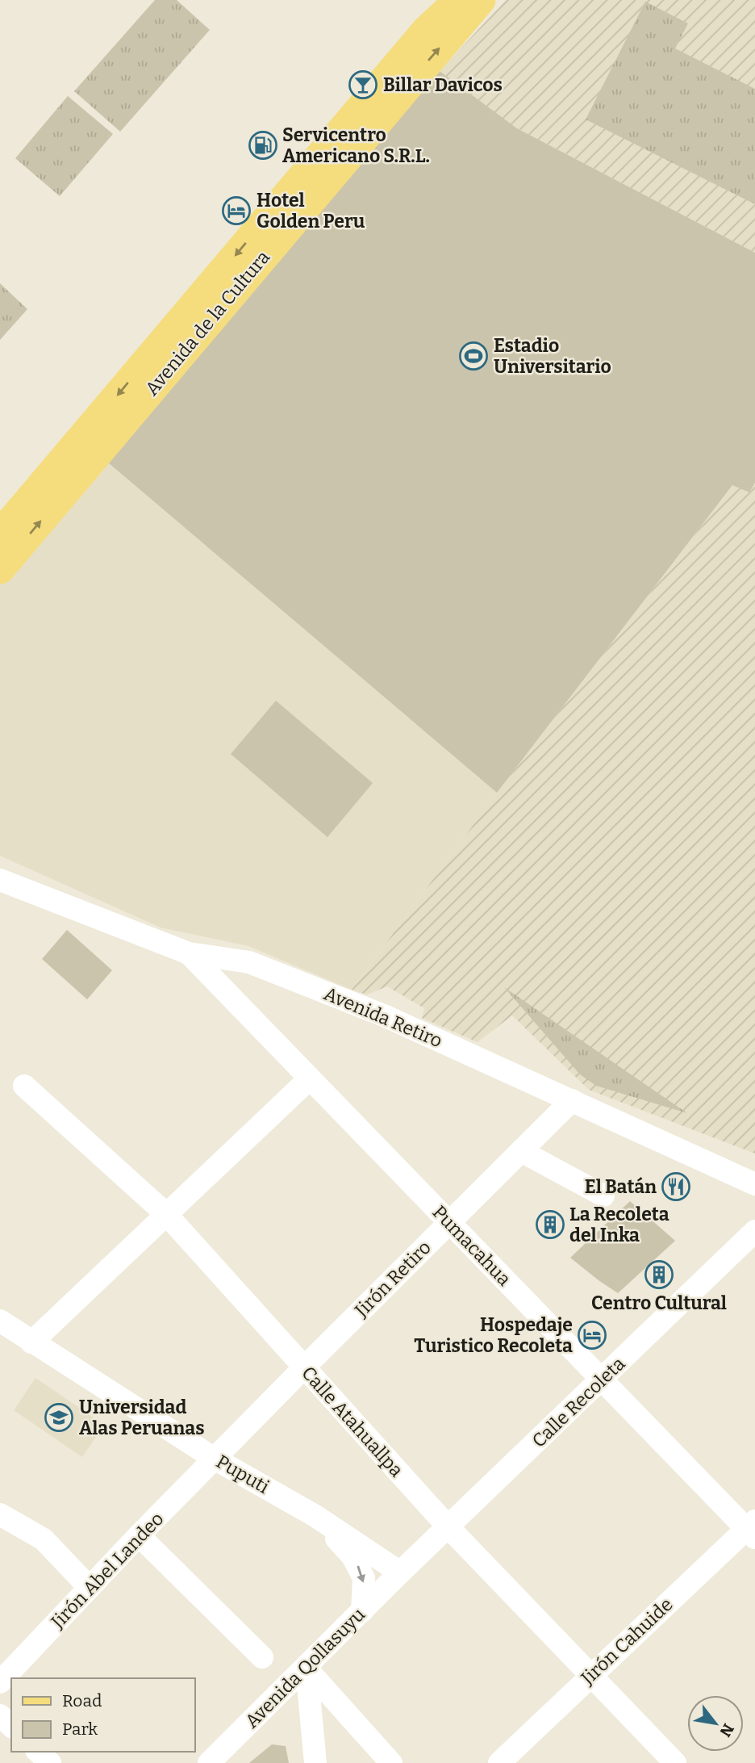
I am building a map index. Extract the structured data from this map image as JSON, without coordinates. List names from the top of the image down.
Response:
{
  "streets": {
    "main road": ["Avenida de la Cultura"],
    "street": [
      "Avenida Retiro",
      "Pumacahua",
      "Jirón Retiro",
      "Calle Recoleta",
      "Calle Atahuallpa",
      "Puputi",
      "Jirón Abel Landeo",
      "Jirón Cahuide",
      "Avenida Qollasuyu"
    ]
  },
  "crossings": [
    ["Avenida Retiro", "Pumacahua"],
    ["Avenida Retiro", "Jirón Retiro"],
    ["Pumacahua", "Jirón Retiro"],
    ["Pumacahua", "Calle Recoleta"],
    ["Pumacahua", "Jirón Cahuide"],
    ["Jirón Retiro", "Calle Atahuallpa"],
    ["Jirón Retiro", "Puputi"],
    ["Jirón Retiro", "Jirón Abel Landeo"],
    ["Calle Recoleta", "Calle Atahuallpa"],
    ["Calle Recoleta", "Puputi"],
    ["Calle Recoleta", "Avenida Qollasuyu"],
    ["Calle Atahuallpa", "Jirón Cahuide"],
    ["Puputi", "Jirón Abel Landeo"],
    ["Puputi", "Avenida Qollasuyu"]
  ],
  "places": {
    "bar": ["Billar Davicos"],
    "fuel station": ["Servicentro Americano S.R.L."],
    "hotel": ["Hotel Golden Peru", "Hospedaje Turistico Recoleta"],
    "sports": ["Estadio Universitario"],
    "restaurant": ["El Batán"],
    "building": ["La Recoleta del Inka", "Centro Cultural"],
    "school or university": ["Universidad Alas Peruanas"]
  },
  "legend": ["Road", "Park"],
  "north": "bottom right"
}
